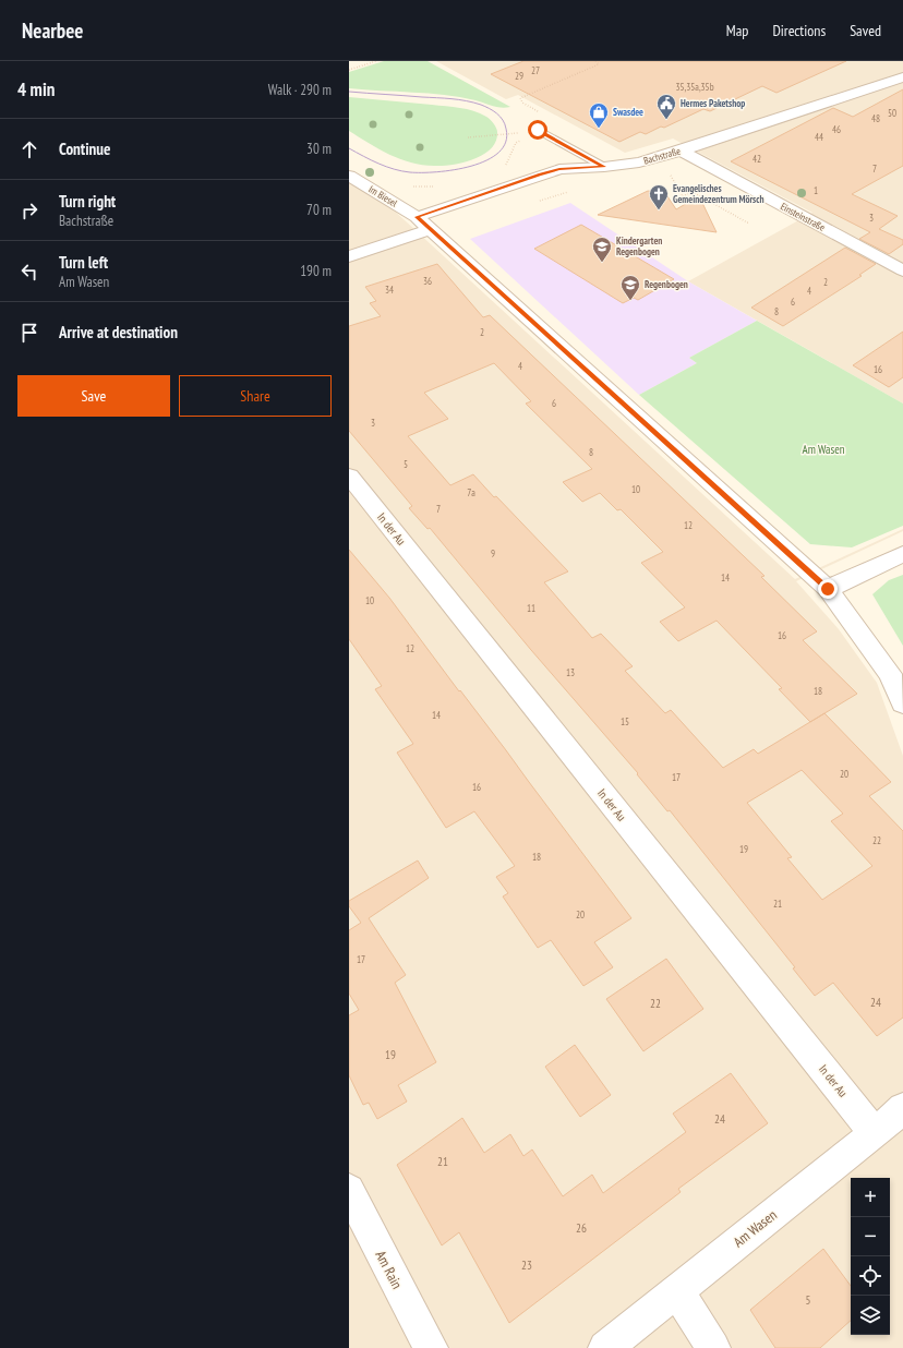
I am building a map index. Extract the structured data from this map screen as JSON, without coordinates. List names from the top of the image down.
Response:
{
  "streets": {
    "street": [
      "Bachstraße",
      "Im Biesel",
      "Einsteinstraße",
      "In der Au",
      "Am Wasen",
      "Am Rain"
    ]
  },
  "crossings": [
    ["Bachstraße", "Im Biesel"],
    ["Bachstraße", "Einsteinstraße"],
    ["In der Au", "Am Wasen"]
  ],
  "parks": ["Am Wasen"],
  "places": {
    "public building": ["Hermes Paketshop"],
    "shop": ["Swasdee"],
    "church": ["Evangelisches Gemeindezentrum Mörsch"],
    "school or university": ["Kindergarten Regenbogen", "Regenbogen"]
  },
  "house_numbers": [
    "27",
    "29",
    "35,35a,35b",
    "50",
    "48",
    "46",
    "44",
    "42",
    "7",
    "1",
    "3",
    "36",
    "2",
    "34",
    "4",
    "6",
    "8",
    "2",
    "4",
    "16",
    "6",
    "3",
    "8",
    "5",
    "10",
    "7a",
    "7",
    "12",
    "9",
    "14",
    "10",
    "11",
    "16",
    "12",
    "13",
    "18",
    "14",
    "15",
    "20",
    "17",
    "16",
    "22",
    "19",
    "18",
    "21",
    "20",
    "17",
    "24",
    "22",
    "19",
    "24",
    "21",
    "26",
    "23",
    "5"
  ],
  "page": {
    "header": "Nearbee",
    "nav": ["Map", "Directions", "Saved"],
    "heading": ["4 min", "Walk · 290 m"],
    "list": [
      ["Continue", "30 m"],
      ["Turn right", "Bachstraße", "70 m"],
      ["Turn left", "Am Wasen", "190 m"],
      "Arrive at destination"
    ],
    "buttons": ["Save", "Share"],
    "map_buttons": ["+", "−"]
  }
}
